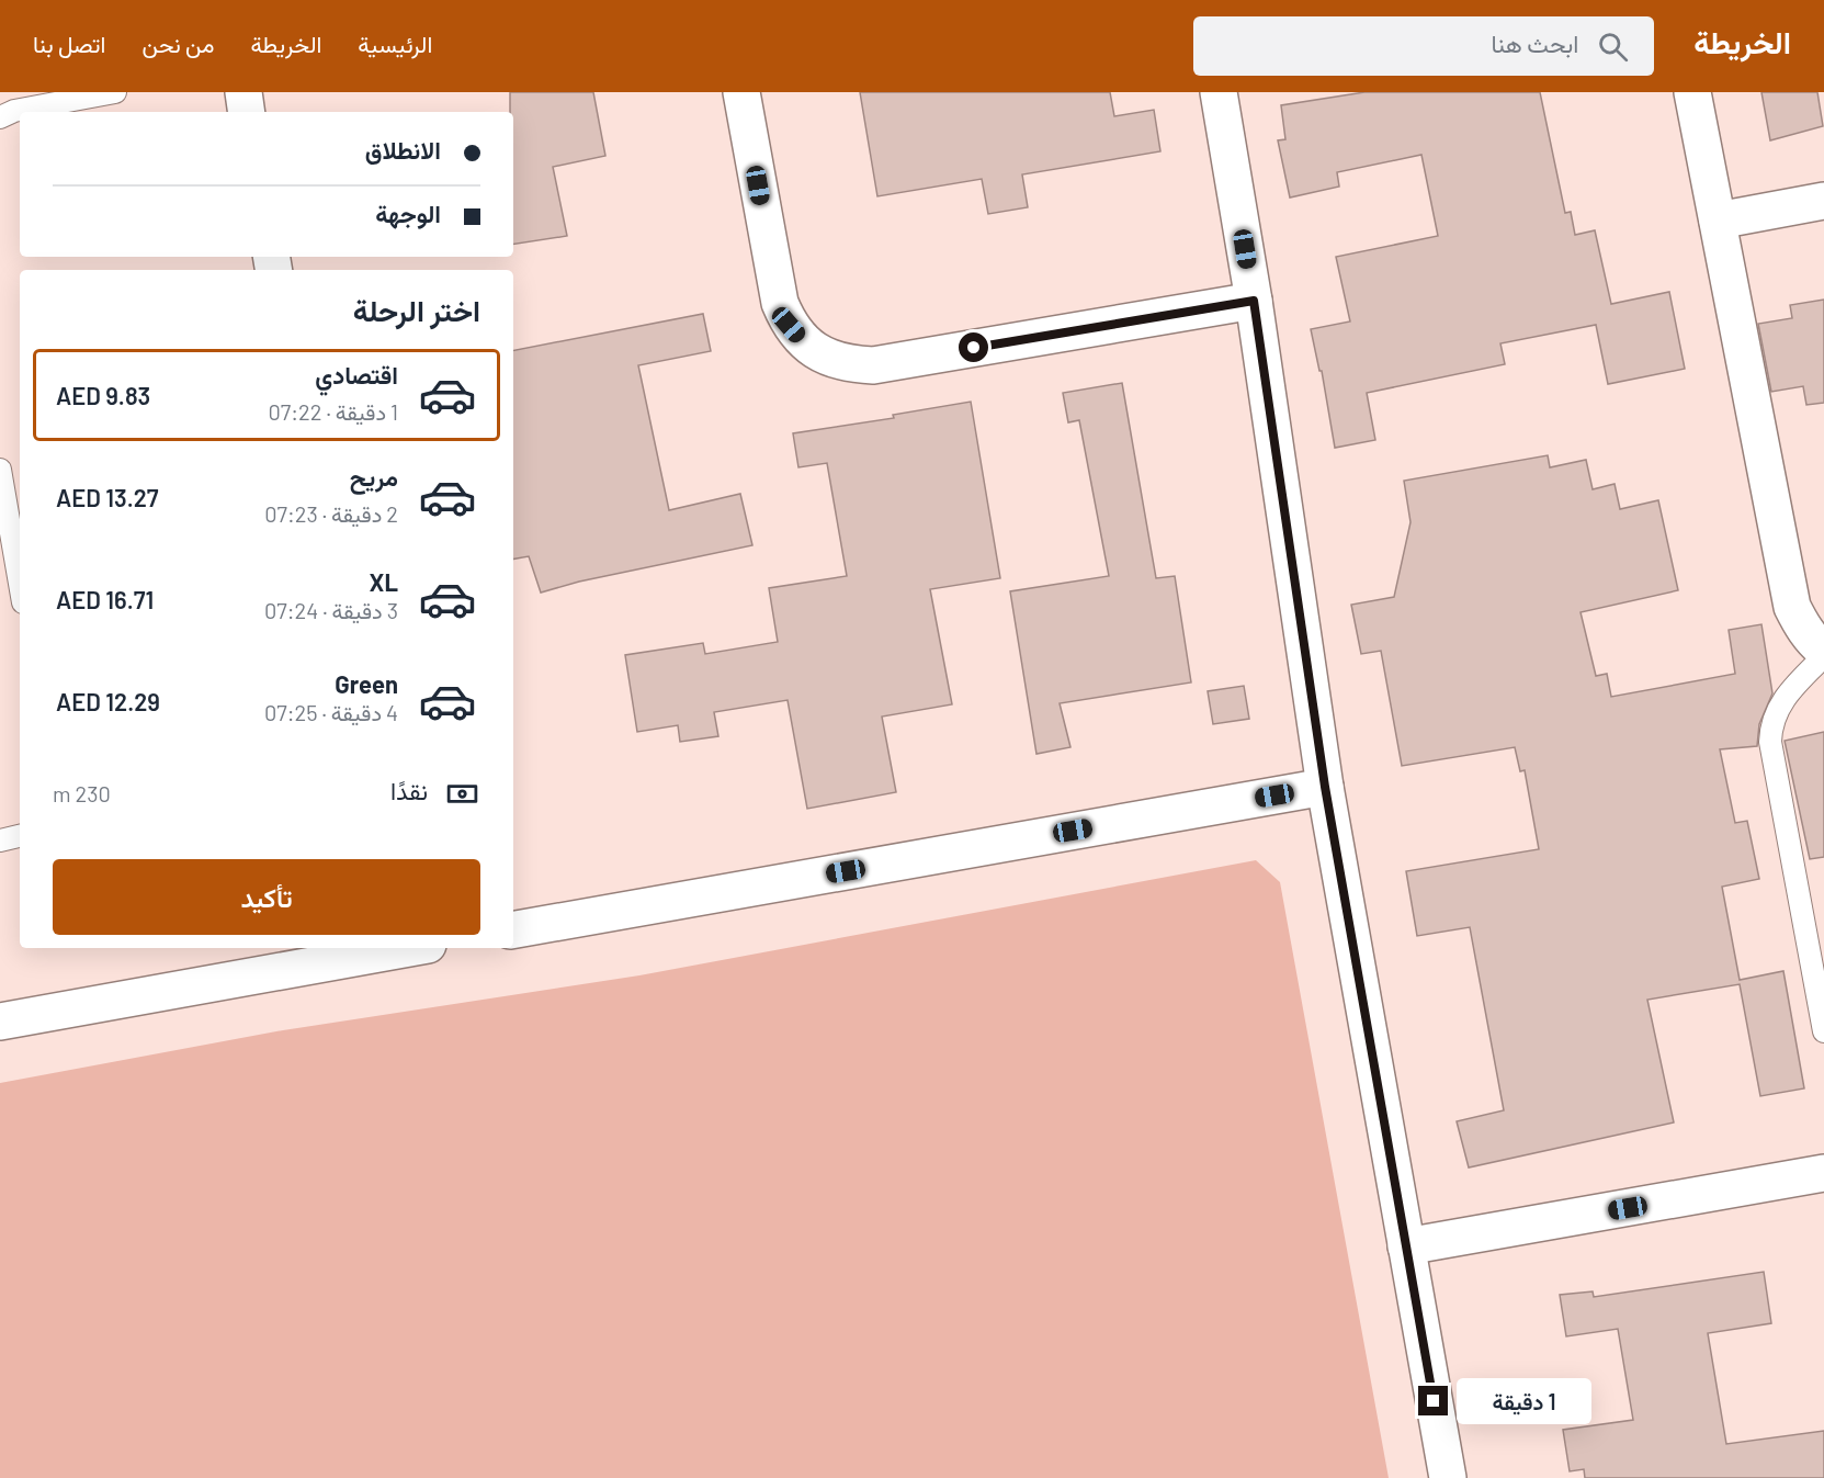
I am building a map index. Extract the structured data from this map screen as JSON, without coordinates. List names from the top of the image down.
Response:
{
  "page": {
    "header": "الخريطة",
    "search": "ابحث هنا",
    "nav": [
      "الرئيسية",
      "الخريطة",
      "من نحن",
      "اتصل بنا"
    ],
    "banner": ["الانطلاق", "الوجهة"],
    "heading": "اختر الرحلة",
    "list": [
      {
        "name": "اقتصادي",
        "note": "1 دقيقة · 07:22",
        "value": "AED 9.83"
      },
      {
        "name": "مريح",
        "note": "2 دقيقة · 07:23",
        "value": "AED 13.27"
      },
      {
        "name": "XL",
        "note": "3 دقيقة · 07:24",
        "value": "AED 16.71"
      },
      {
        "name": "Green",
        "note": "4 دقيقة · 07:25",
        "value": "AED 12.29"
      }
    ],
    "pay": ["نقدًا", "230 m"],
    "buttons": "تأكيد",
    "bubble": "1 دقيقة"
  }
}
